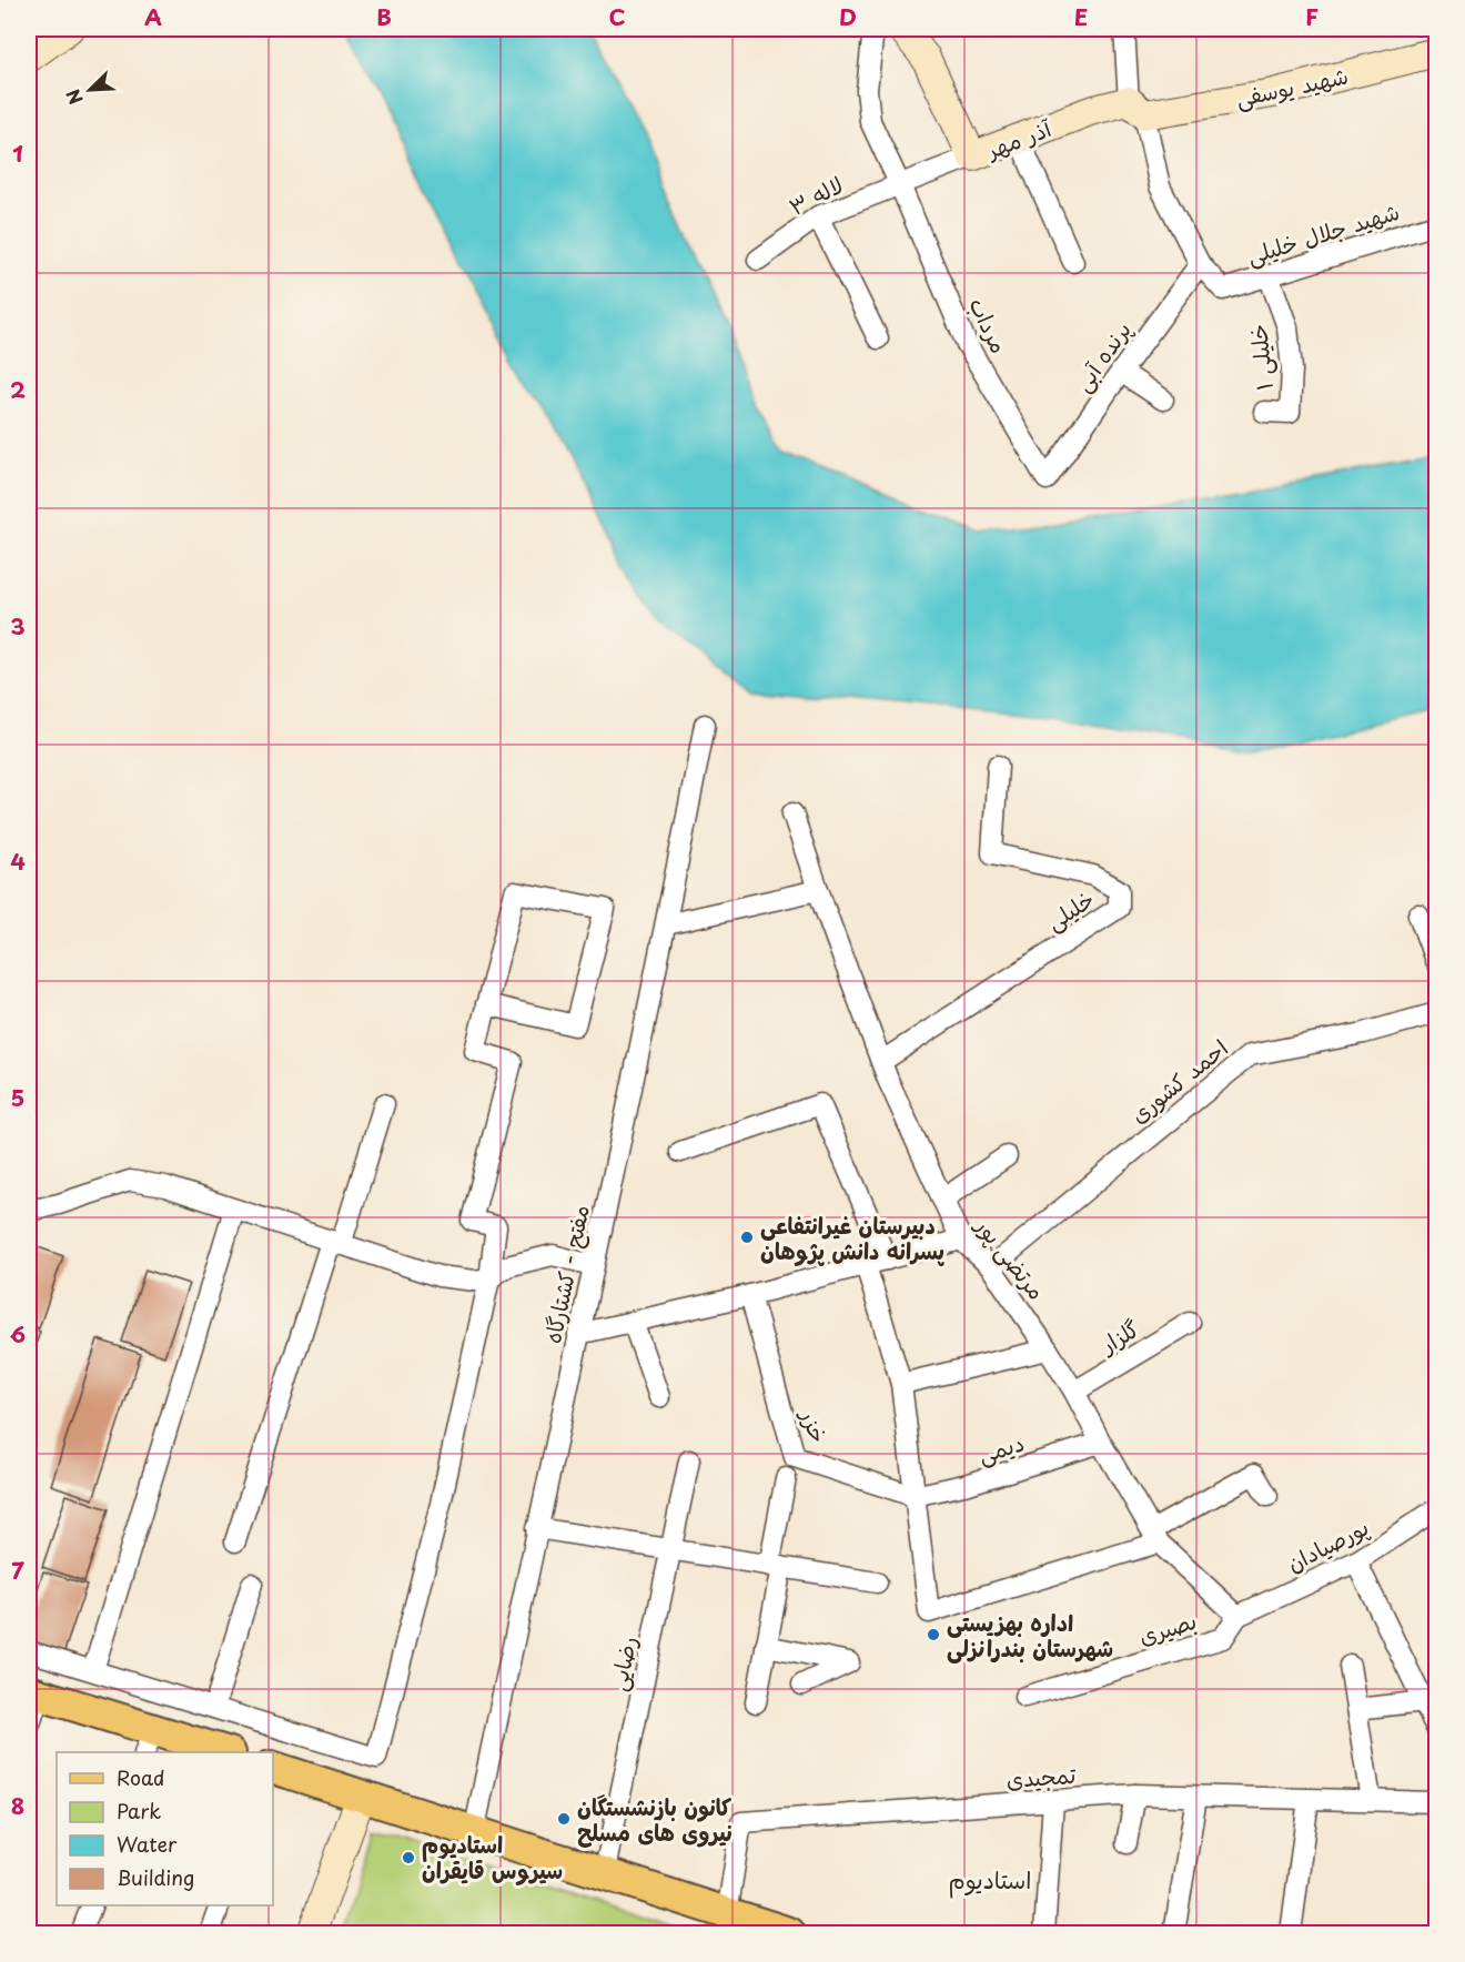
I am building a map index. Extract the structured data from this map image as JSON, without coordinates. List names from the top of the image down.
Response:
{
  "streets": {
    "street": [
      "شهید یوسفی",
      "آذر مهر",
      "لاله ۳",
      "شهید جلال خلیلی",
      "مرداب",
      "پرنده آبی",
      "خلیلی ۱",
      "خلیلی",
      "احمد کشوری",
      "مرتضی پور",
      "مفتح - کشتارگاه",
      "گلزار",
      "خزر",
      "دیمی",
      "پورصیادان",
      "بصیری",
      "رضایی",
      "تمجیدی"
    ]
  },
  "crossings": [
    ["شهید یوسفی", "آذر مهر"],
    ["آذر مهر", "لاله ۳"],
    ["لاله ۳", "مرداب"],
    ["شهید جلال خلیلی", "پرنده آبی"],
    ["شهید جلال خلیلی", "خلیلی ۱"],
    ["مرداب", "پرنده آبی"],
    ["خلیلی", "مرتضی پور"],
    ["احمد کشوری", "مرتضی پور"],
    ["مرتضی پور", "گلزار"],
    ["مرتضی پور", "دیمی"],
    ["مرتضی پور", "پورصیادان"],
    ["مرتضی پور", "بصیری"],
    ["خزر", "دیمی"],
    ["پورصیادان", "بصیری"]
  ],
  "districts": ["استادیوم"],
  "places": [
    "دبیرستان غیرانتفاعی پسرانه دانش پژوهان",
    "اداره بهزیستی شهرستان بندرانزلی",
    "کانون بازنشستگان نیروی های مسلح",
    "استادیوم سیروس قایقران"
  ],
  "legend": [
    "Road",
    "Park",
    "Water",
    "Building"
  ],
  "north": "bottom left",
  "grid": {
    "columns": [
      "A",
      "B",
      "C",
      "D",
      "E",
      "F"
    ],
    "rows": [
      "1",
      "2",
      "3",
      "4",
      "5",
      "6",
      "7",
      "8"
    ]
  }
}
